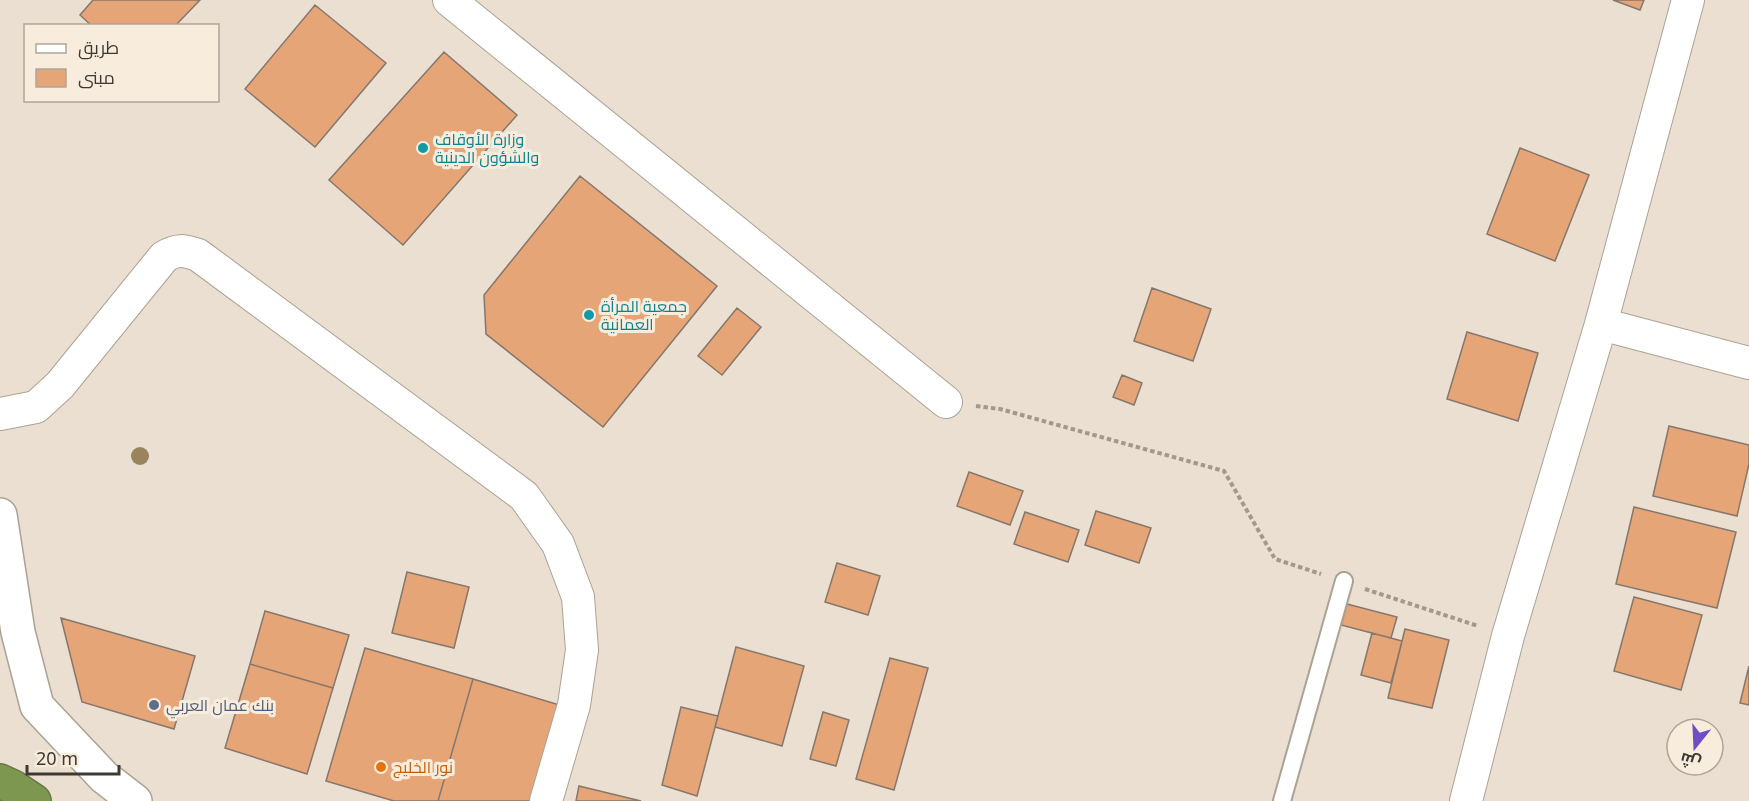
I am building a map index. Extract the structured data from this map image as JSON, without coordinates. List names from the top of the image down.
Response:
{
  "places": [
    "وزارة الأوقاف والشؤون الدينية",
    "جمعية المرأة العمانية",
    "بنك عمان العربي",
    "نور الخليج"
  ],
  "legend": ["طريق", "مبنى"],
  "scale_bar": "20 m",
  "north": "bottom"
}
